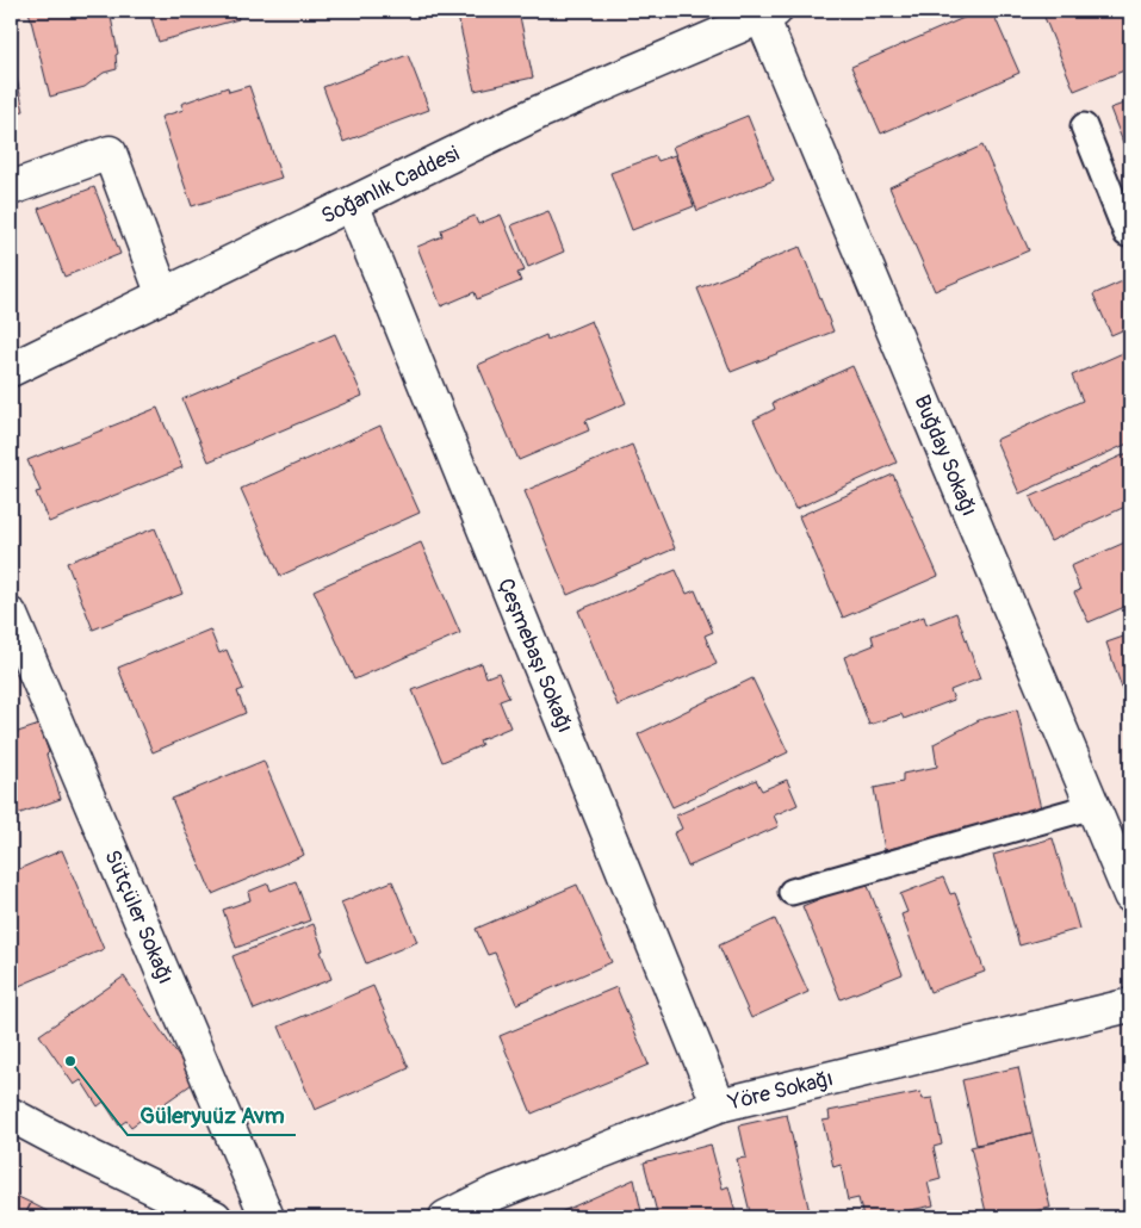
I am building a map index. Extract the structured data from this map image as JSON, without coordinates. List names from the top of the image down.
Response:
{
  "streets": {
    "street": [
      "Soğanlık Caddesi",
      "Buğday Sokağı",
      "Çeşmebaşı Sokağı",
      "Sütçüler Sokağı",
      "Yöre Sokağı"
    ]
  },
  "crossings": [
    ["Soğanlık Caddesi", "Buğday Sokağı"],
    ["Soğanlık Caddesi", "Çeşmebaşı Sokağı"],
    ["Çeşmebaşı Sokağı", "Yöre Sokağı"]
  ],
  "places": ["Güleryuüz Avm"]
}
